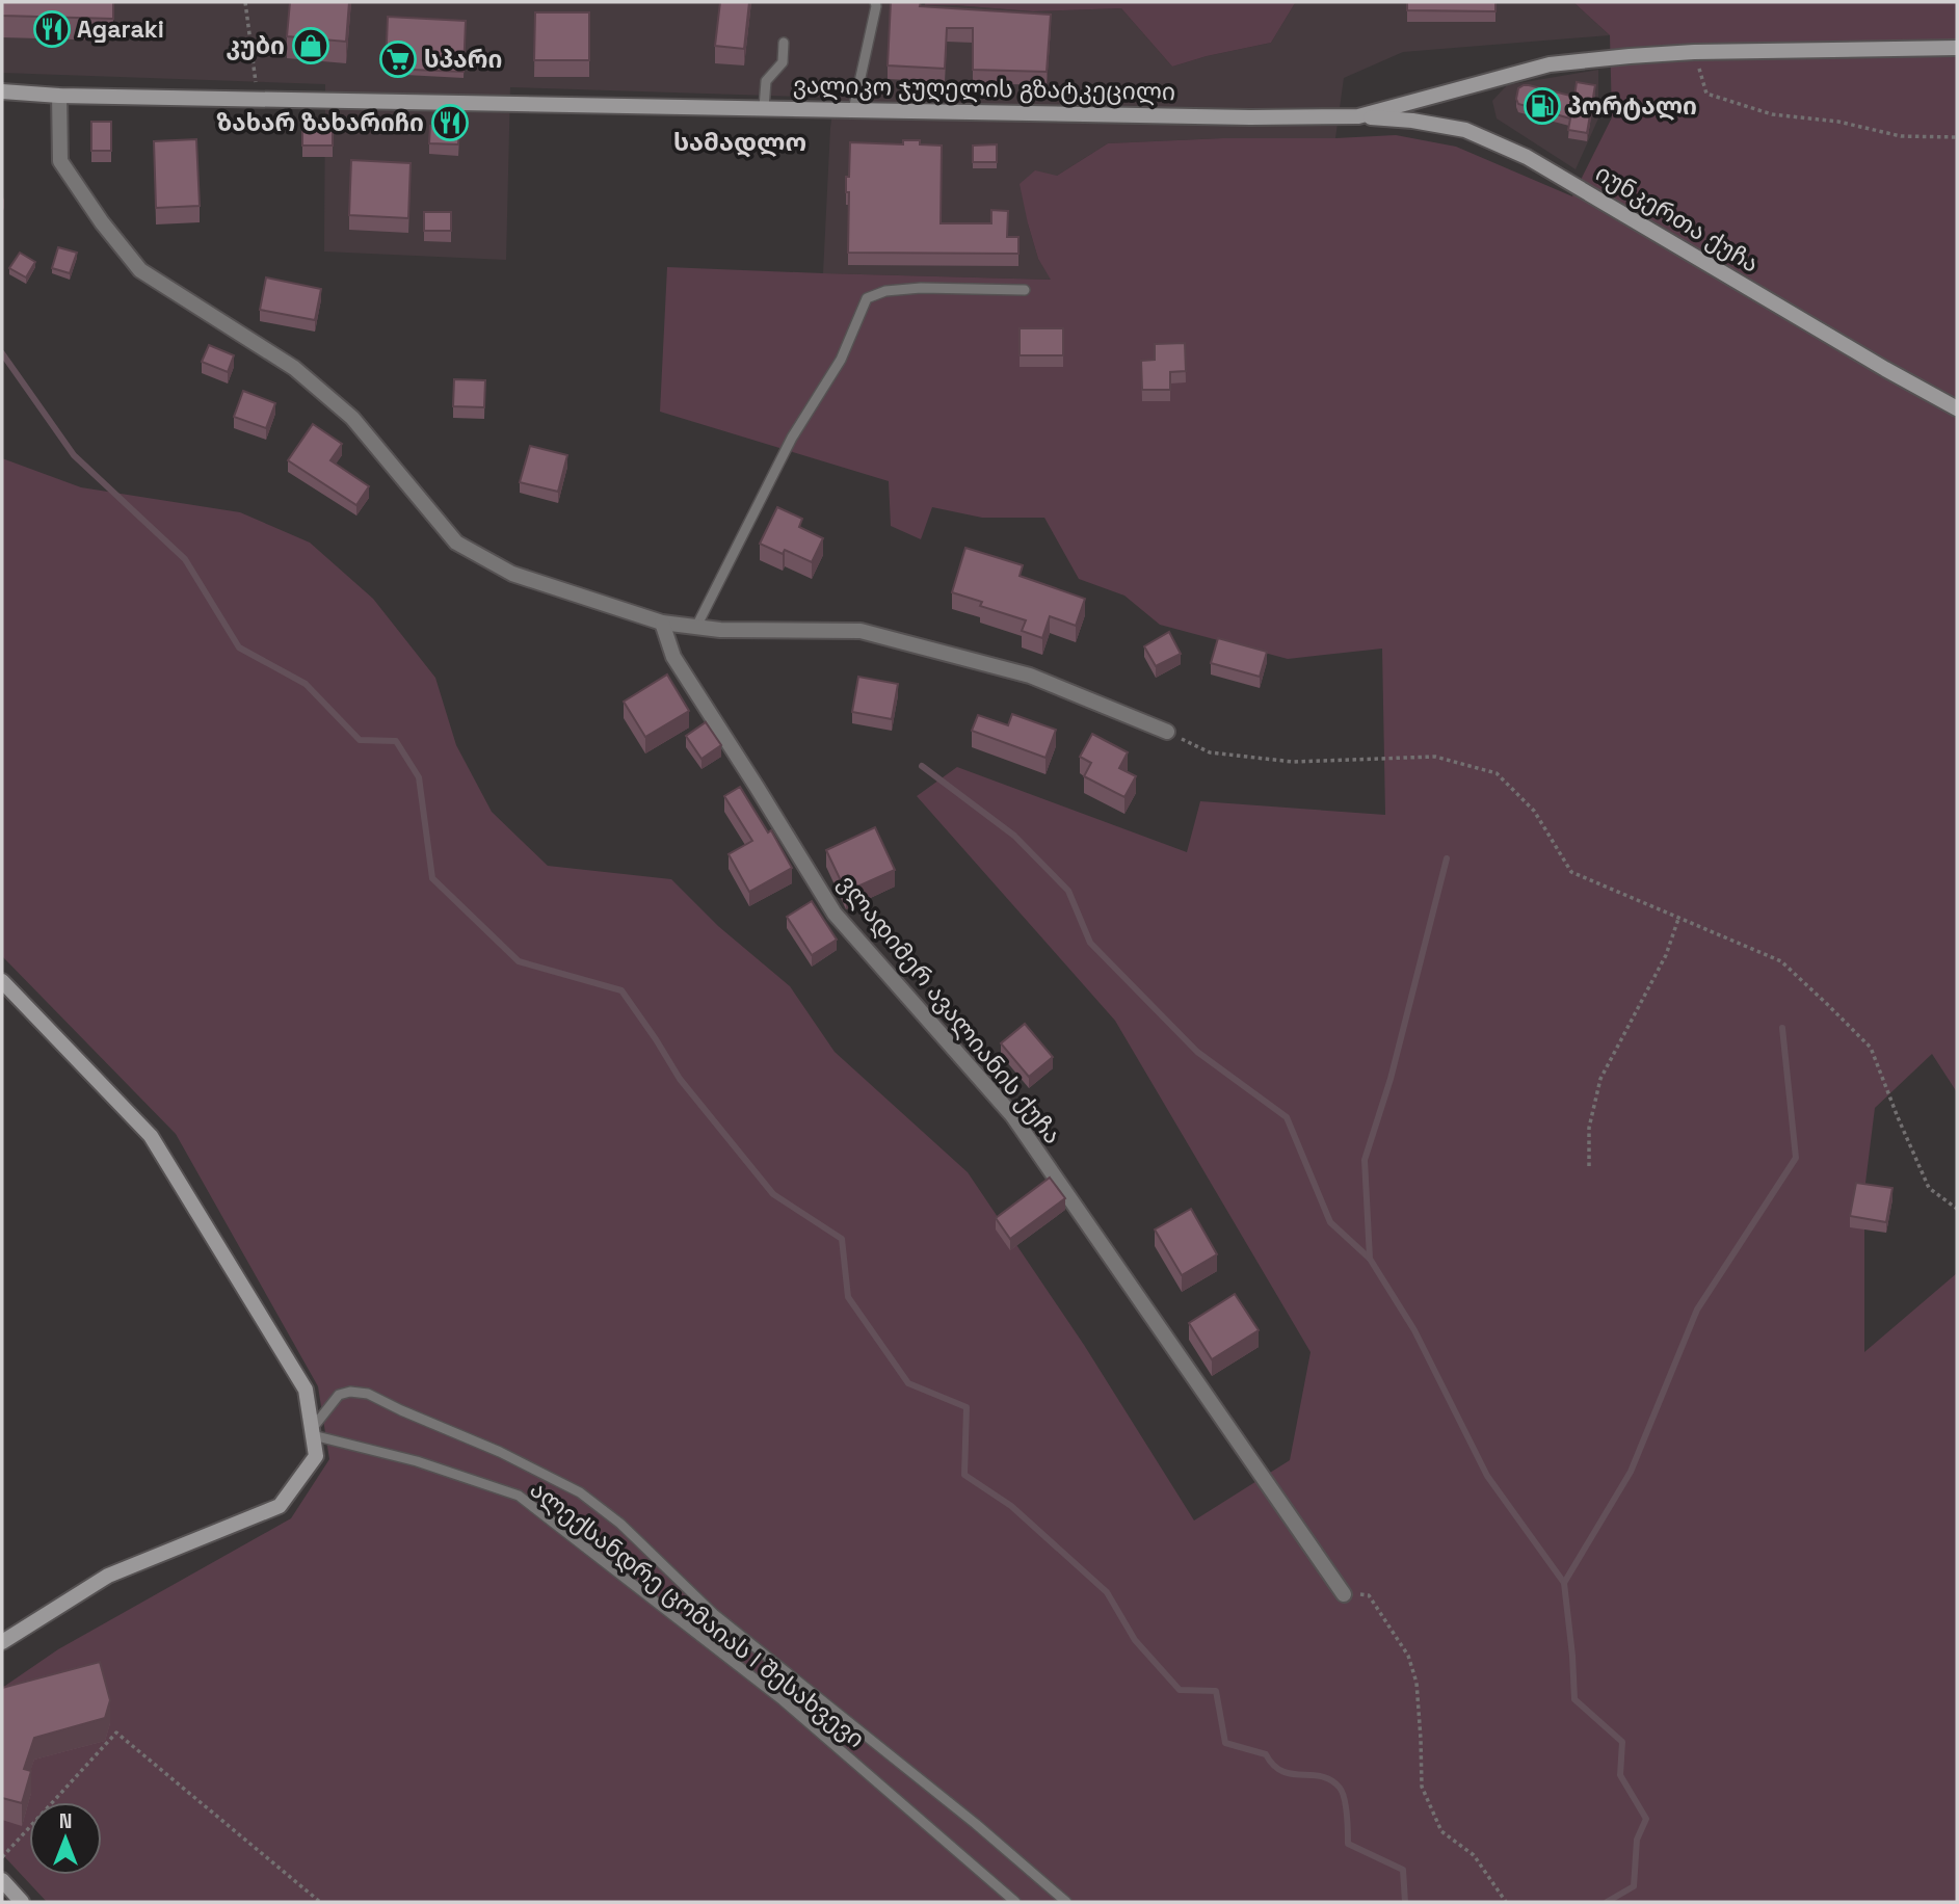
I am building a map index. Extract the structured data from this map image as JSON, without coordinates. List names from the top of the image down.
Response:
{
  "streets": {
    "main road": ["ვალიკო ჯუღელის გზატკეცილი", "იუნკერთა ქუჩა"],
    "street": ["ვლადიმერ ავალიანის ქუჩა"],
    "lane": ["ალექსანდრე ცომაიას I შესახვევი"]
  },
  "crossings": [
    ["ვალიკო ჯუღელის გზატკეცილი", "იუნკერთა ქუჩა"]
  ],
  "districts": ["სამადლო"],
  "places": {
    "restaurant": ["Agaraki", "ზახარ ზახარიჩი"],
    "shop": ["კუბი"],
    "supermarket": ["სპარი"],
    "fuel station": ["პორტალი"]
  },
  "north": "top"
}
